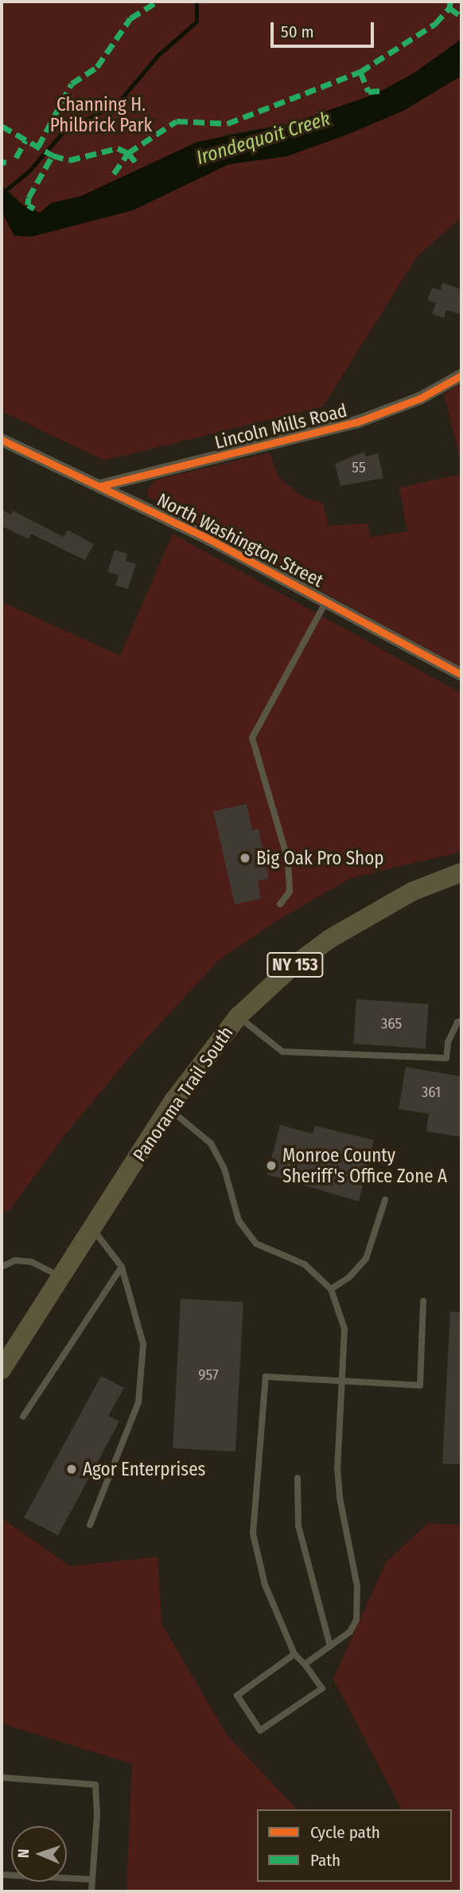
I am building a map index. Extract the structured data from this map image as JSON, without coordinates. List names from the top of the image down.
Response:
{
  "streets": {
    "main road": ["NY 153", "Panorama Trail South"],
    "street": ["Lincoln Mills Road", "North Washington Street"]
  },
  "crossings": [
    ["Lincoln Mills Road", "North Washington Street"]
  ],
  "water": ["Irondequoit Creek"],
  "parks": ["Channing H. Philbrick Park"],
  "places": ["Big Oak Pro Shop", "Monroe County Sheriff's Office Zone A", "Agor Enterprises"],
  "house_numbers": [
    "55",
    "365",
    "361",
    "957"
  ],
  "legend": ["Cycle path", "Path"],
  "scale_bar": "50 m",
  "north": "left"
}
